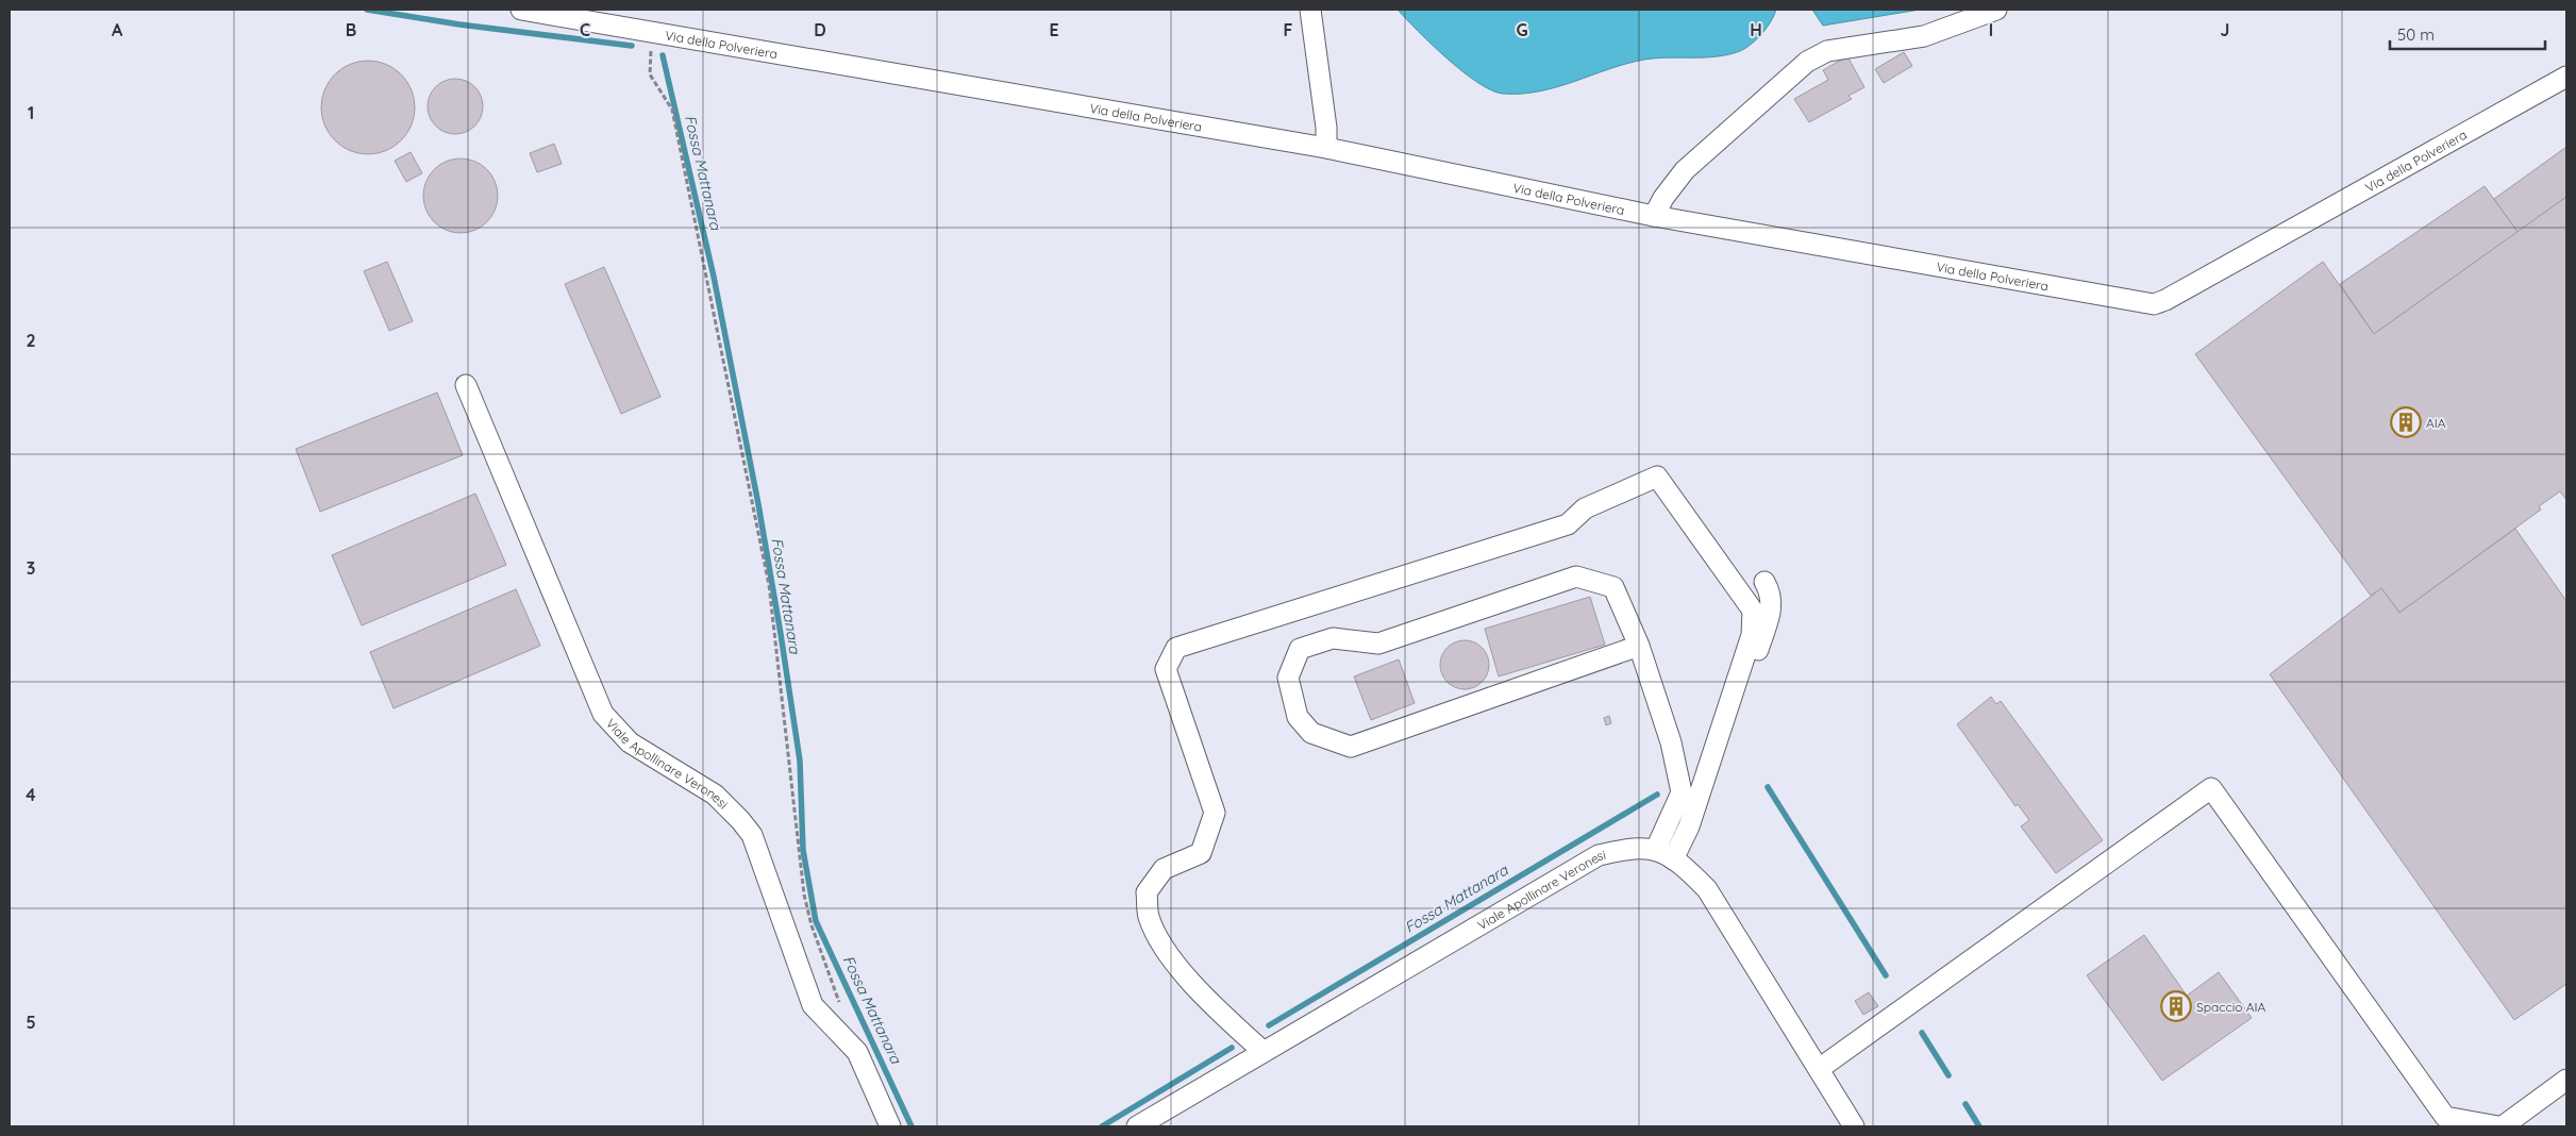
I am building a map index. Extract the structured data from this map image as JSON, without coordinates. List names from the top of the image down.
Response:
{
  "streets": {
    "street": ["Via della Polveriera", "Viale Apollinare Veronesi"]
  },
  "water": ["Fossa Mattanara"],
  "places": {
    "building": ["AIA", "Spaccio AIA"]
  },
  "scale_bar": "50 m",
  "grid": {
    "columns": [
      "A",
      "B",
      "C",
      "D",
      "E",
      "F",
      "G",
      "H",
      "I",
      "J"
    ],
    "rows": [
      "1",
      "2",
      "3",
      "4",
      "5"
    ]
  }
}
